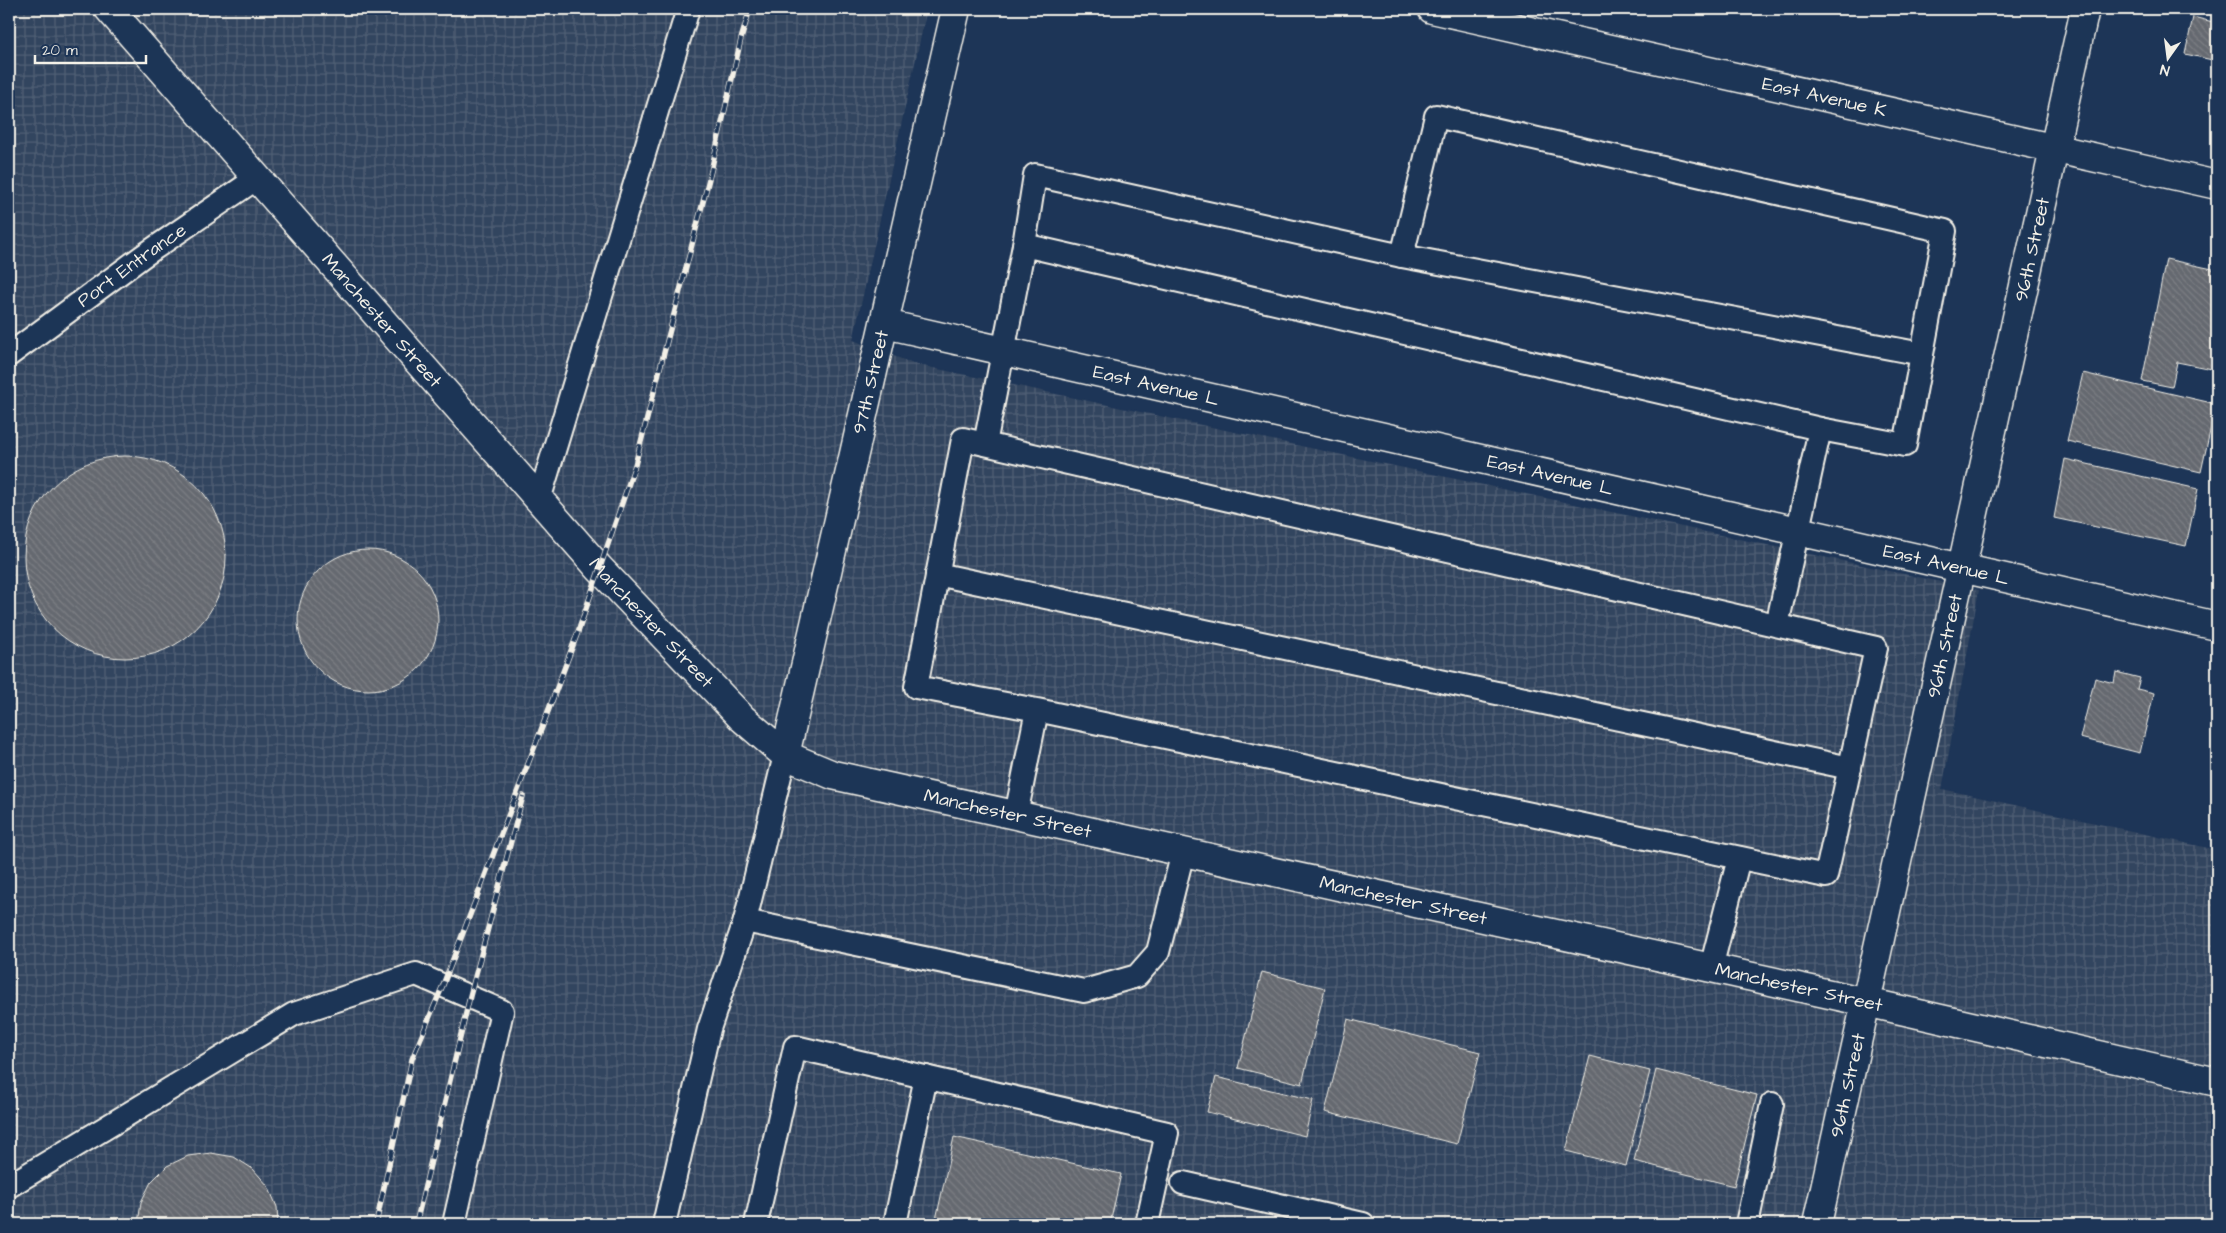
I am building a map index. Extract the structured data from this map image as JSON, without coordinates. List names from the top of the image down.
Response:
{
  "streets": {
    "street": [
      "East Avenue K",
      "96th Street",
      "Manchester Street",
      "97th Street",
      "East Avenue L"
    ],
    "lane": ["Port Entrance"]
  },
  "crossings": [
    ["East Avenue K", "96th Street"],
    ["96th Street", "Manchester Street"],
    ["96th Street", "East Avenue L"],
    ["Port Entrance", "Manchester Street"],
    ["Manchester Street", "97th Street"],
    ["97th Street", "East Avenue L"]
  ],
  "scale_bar": "20 m",
  "north": "bottom"
}
